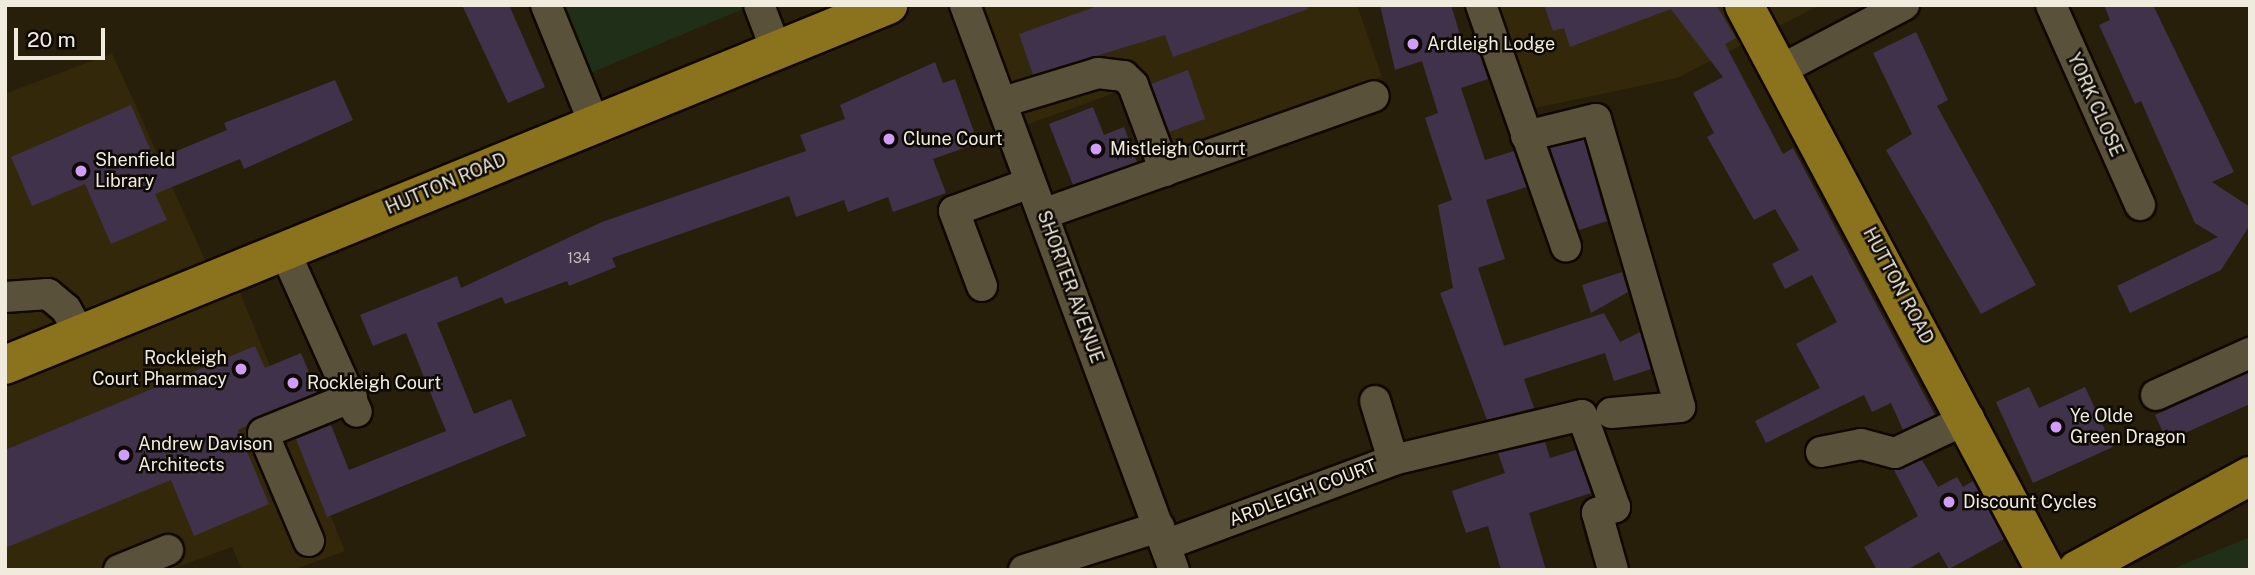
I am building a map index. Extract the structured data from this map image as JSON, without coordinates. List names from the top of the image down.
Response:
{
  "streets": {
    "main road": ["HUTTON ROAD"],
    "street": ["YORK CLOSE", "SHORTER AVENUE", "ARDLEIGH COURT"]
  },
  "crossings": [
    ["SHORTER AVENUE", "ARDLEIGH COURT"]
  ],
  "places": [
    "Ardleigh Lodge",
    "Clune Court",
    "Mistleigh Courrt",
    "Shenfield Library",
    "Rockleigh Court Pharmacy",
    "Rockleigh Court",
    "Ye Olde Green Dragon",
    "Andrew Davison Architects",
    "Discount Cycles"
  ],
  "house_numbers": ["134"],
  "scale_bar": "20 m"
}
